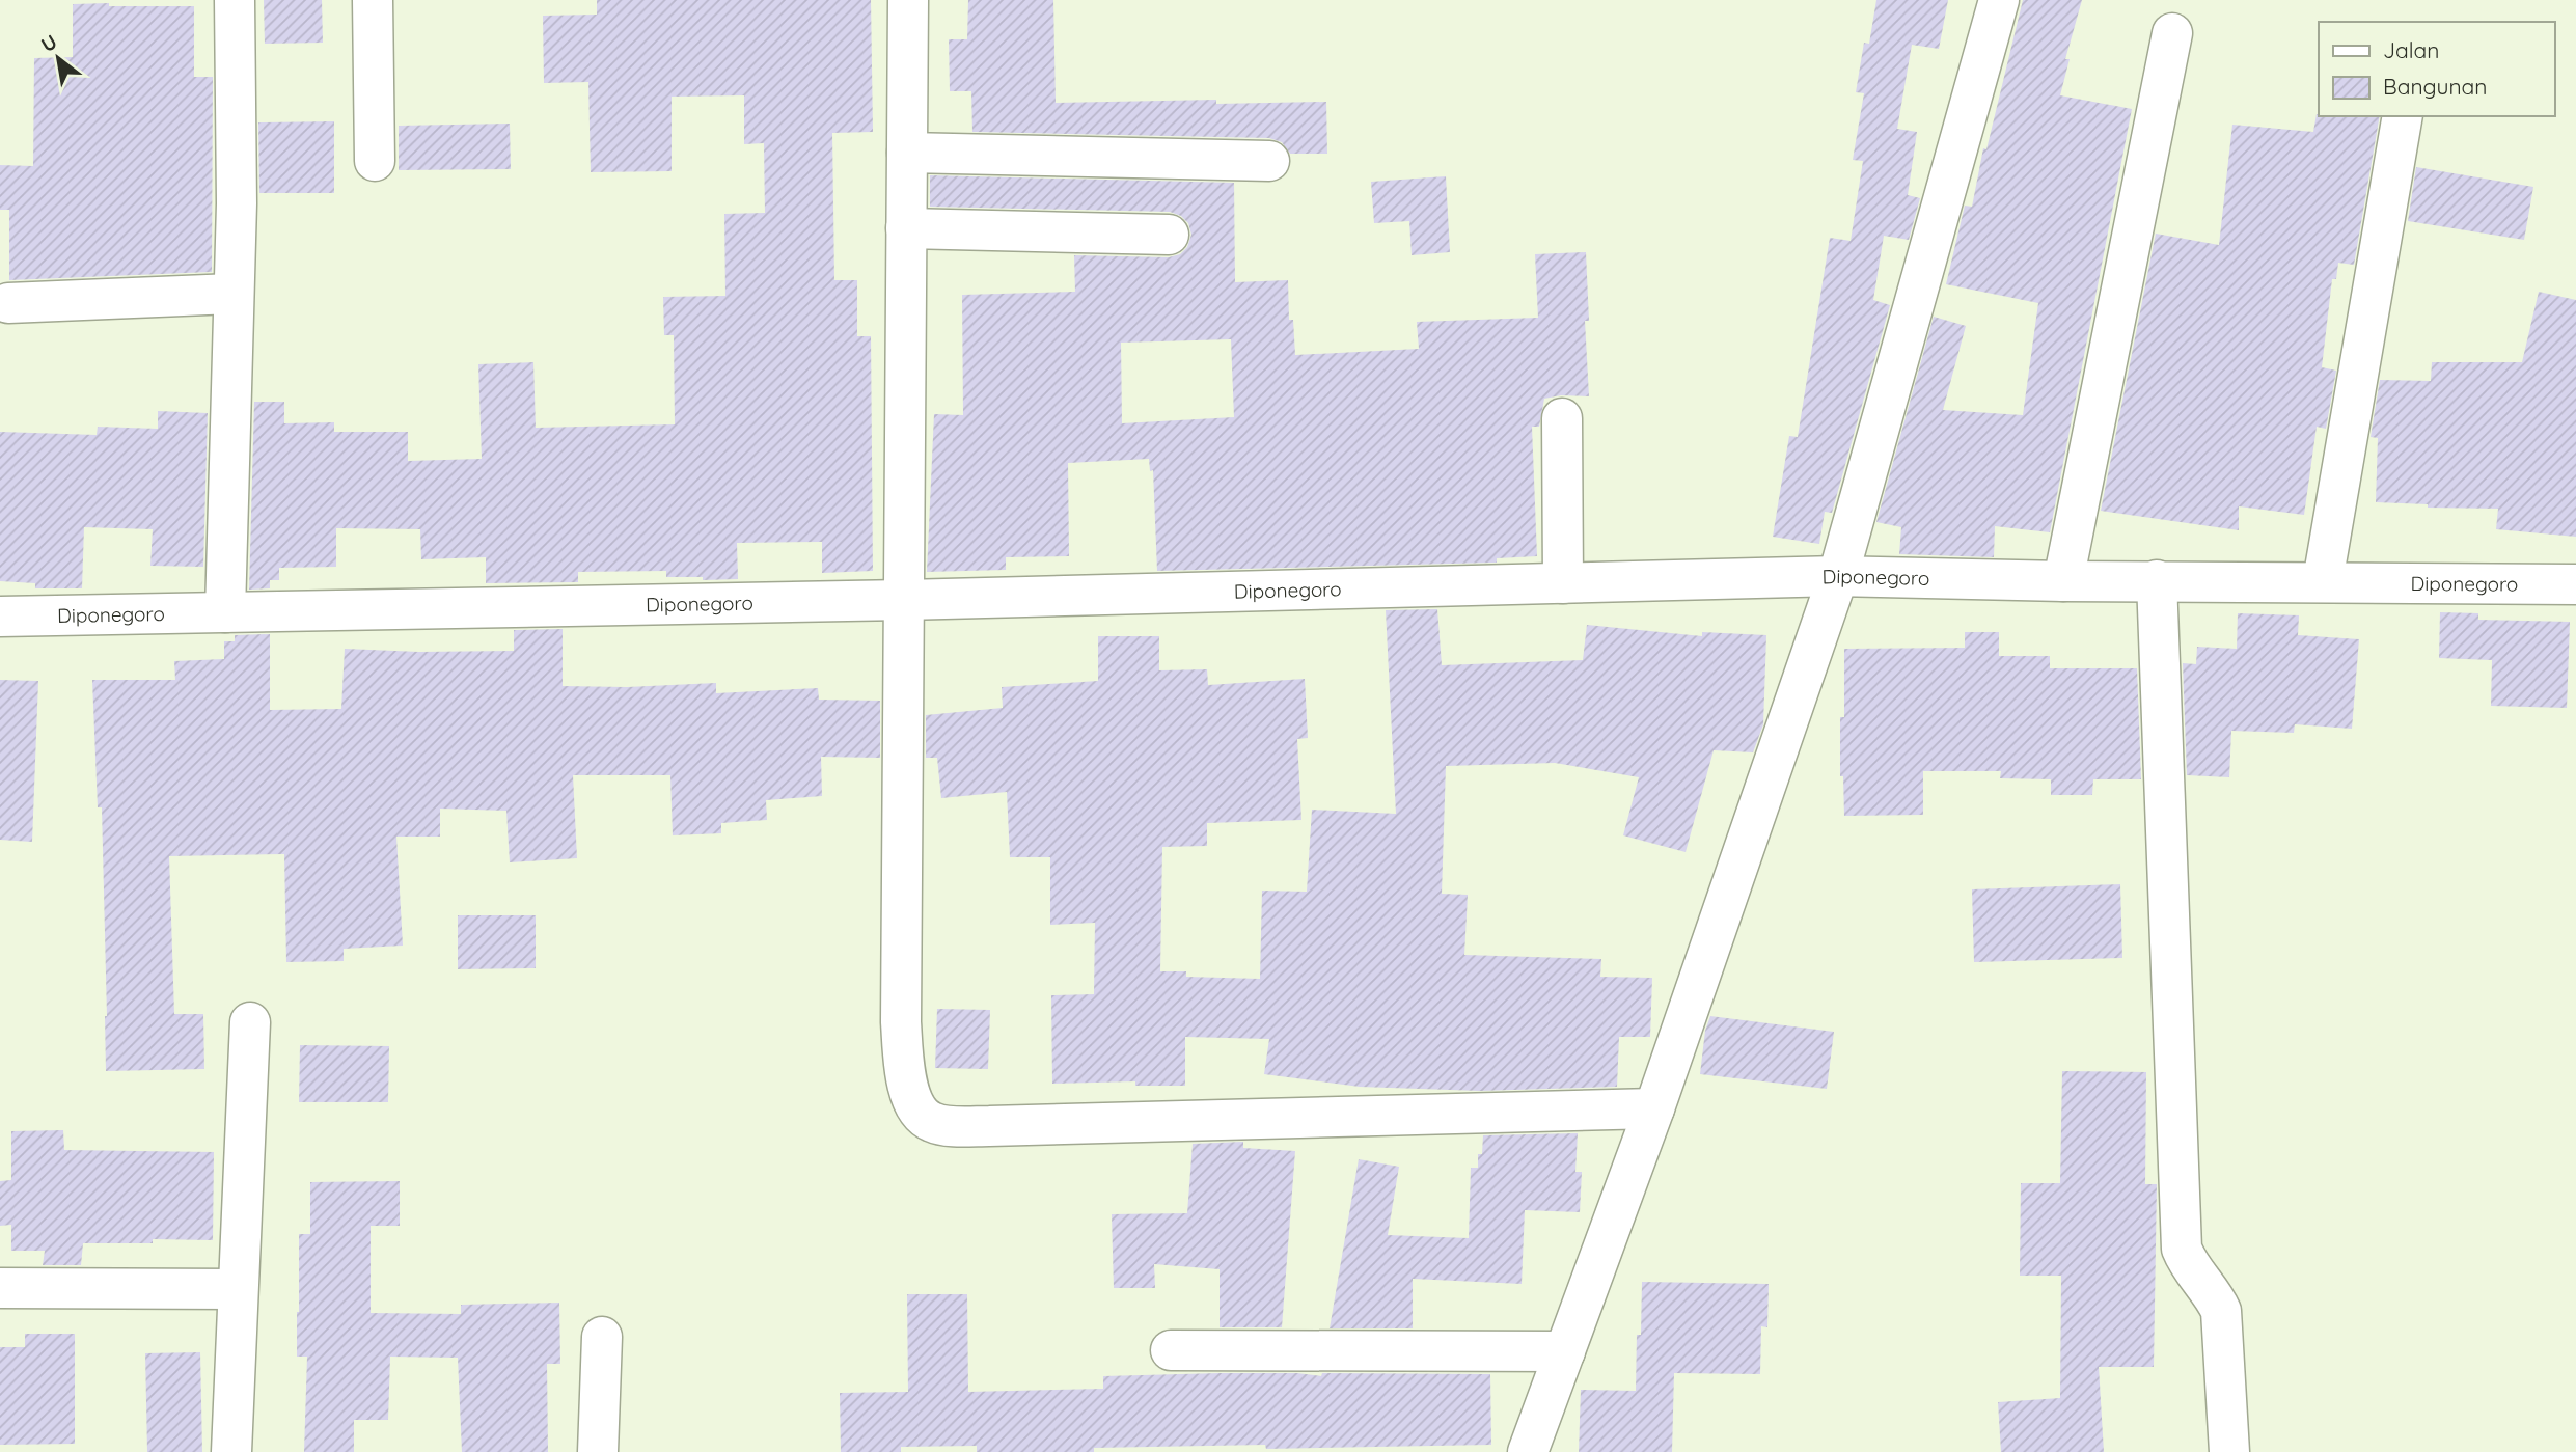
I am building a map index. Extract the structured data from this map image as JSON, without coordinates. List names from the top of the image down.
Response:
{
  "streets": {
    "street": ["Diponegoro"]
  },
  "legend": ["Jalan", "Bangunan"],
  "north": "top left"
}
